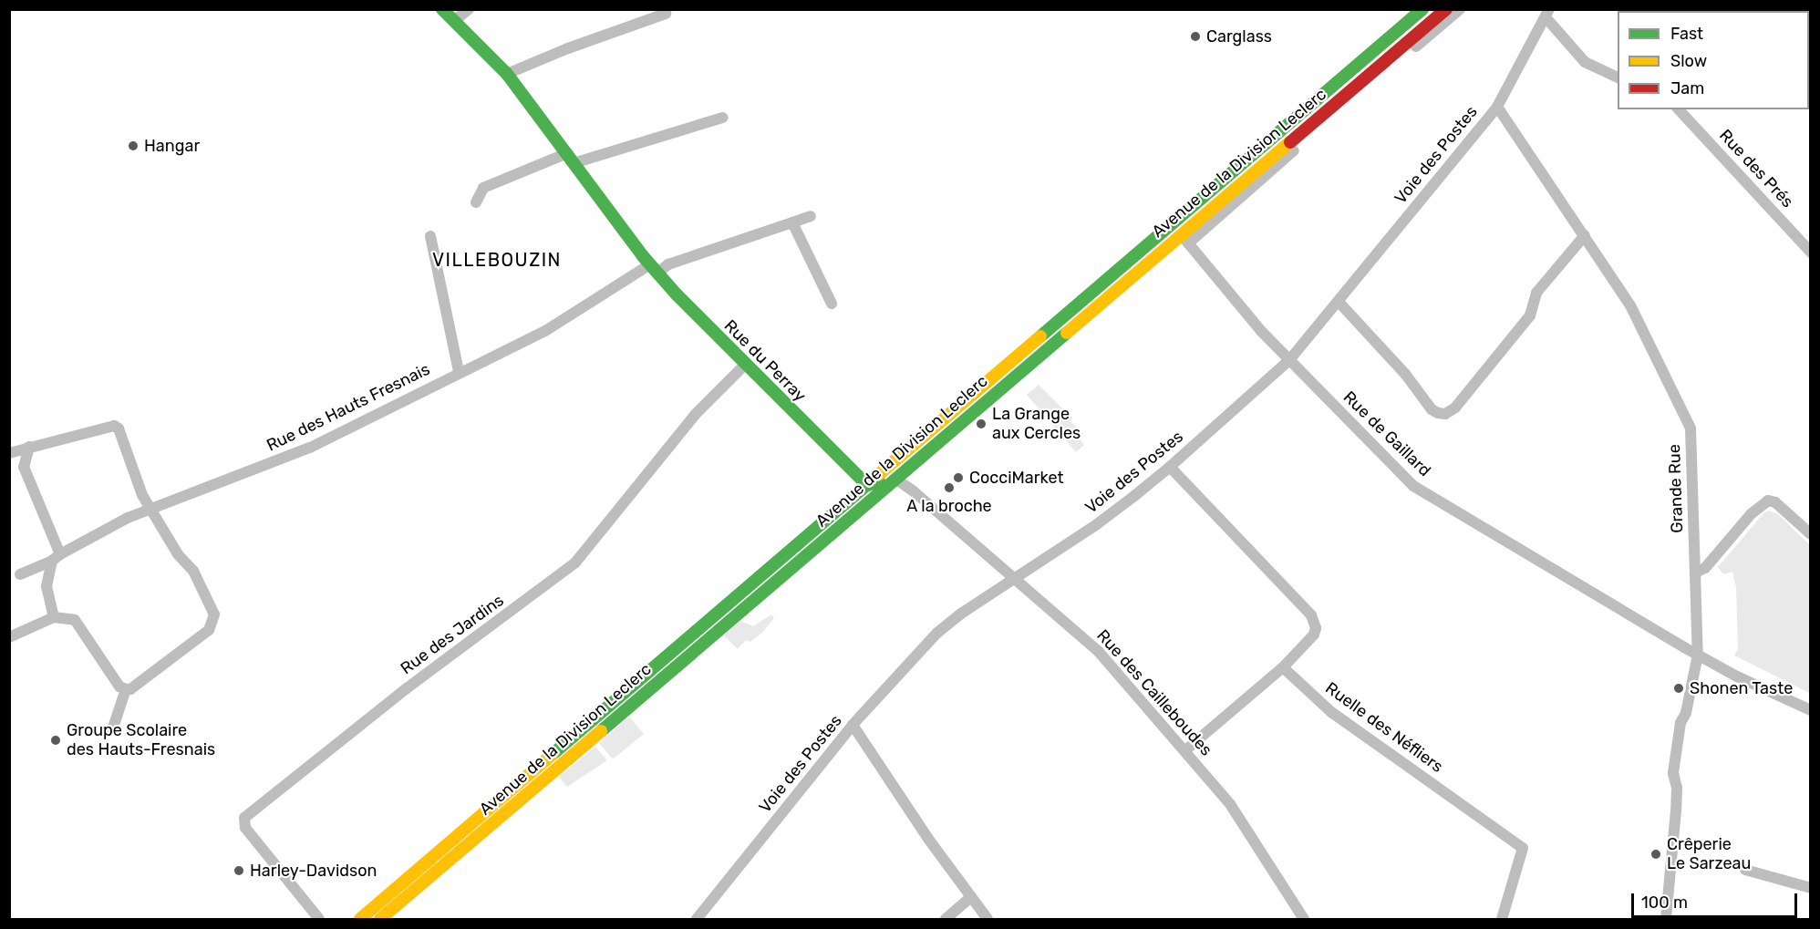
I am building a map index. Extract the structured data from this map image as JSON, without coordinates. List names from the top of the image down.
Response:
{
  "streets": {
    "main road": ["Avenue de la Division Leclerc", "Rue du Perray"],
    "street": [
      "Voie des Postes",
      "Rue des Prés",
      "Rue des Hauts Fresnais",
      "Rue de Gaillard",
      "Grande Rue",
      "Rue des Jardins",
      "Rue des Cailleboudes",
      "Ruelle des Néfliers"
    ]
  },
  "crossings": [
    ["Voie des Postes", "Rue de Gaillard"],
    ["Voie des Postes", "Grande Rue"],
    ["Voie des Postes", "Rue des Cailleboudes"],
    ["Avenue de la Division Leclerc", "Rue du Perray"],
    ["Avenue de la Division Leclerc", "Rue de Gaillard"],
    ["Avenue de la Division Leclerc", "Rue des Cailleboudes"],
    ["Rue du Perray", "Rue des Hauts Fresnais"],
    ["Rue du Perray", "Rue des Jardins"],
    ["Rue de Gaillard", "Grande Rue"]
  ],
  "districts": ["VILLEBOUZIN"],
  "places": [
    "Carglass",
    "Hangar",
    "La Grange aux Cercles",
    "CocciMarket",
    "A la broche",
    "Shonen Taste",
    "Groupe Scolaire des Hauts-Fresnais",
    "Crêperie Le Sarzeau",
    "Harley-Davidson"
  ],
  "legend": ["Fast", "Slow", "Jam"],
  "scale_bar": "100 m"
}
